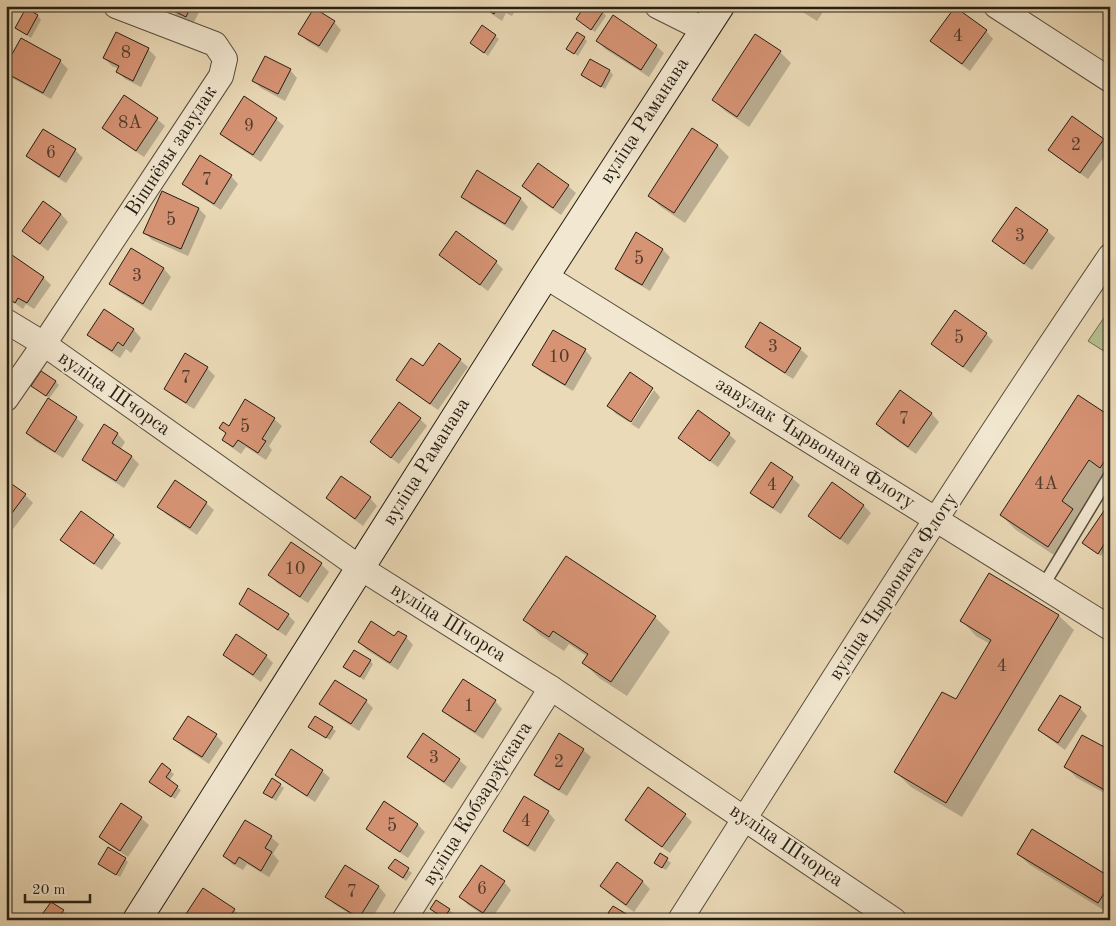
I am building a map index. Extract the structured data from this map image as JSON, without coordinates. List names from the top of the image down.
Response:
{
  "streets": {
    "main road": ["вуліца Раманава"],
    "street": [
      "Вішнёвы завулак",
      "вуліца Шчорса",
      "завулак Чырвонага Флоту",
      "вуліца Чырвонага Флоту",
      "вуліца Кобзарэўскага"
    ]
  },
  "crossings": [
    ["вуліца Раманава", "вуліца Шчорса"],
    ["вуліца Раманава", "завулак Чырвонага Флоту"],
    ["Вішнёвы завулак", "вуліца Шчорса"],
    ["вуліца Шчорса", "вуліца Чырвонага Флоту"],
    ["вуліца Шчорса", "вуліца Кобзарэўскага"],
    ["завулак Чырвонага Флоту", "вуліца Чырвонага Флоту"]
  ],
  "house_numbers": [
    "4",
    "8",
    "8А",
    "9",
    "2",
    "6",
    "7",
    "5",
    "3",
    "5",
    "3",
    "5",
    "3",
    "10",
    "7",
    "7",
    "5",
    "4А",
    "4",
    "10",
    "4",
    "1",
    "3",
    "2",
    "4",
    "5",
    "6",
    "7"
  ],
  "scale_bar": "20 m"
}
